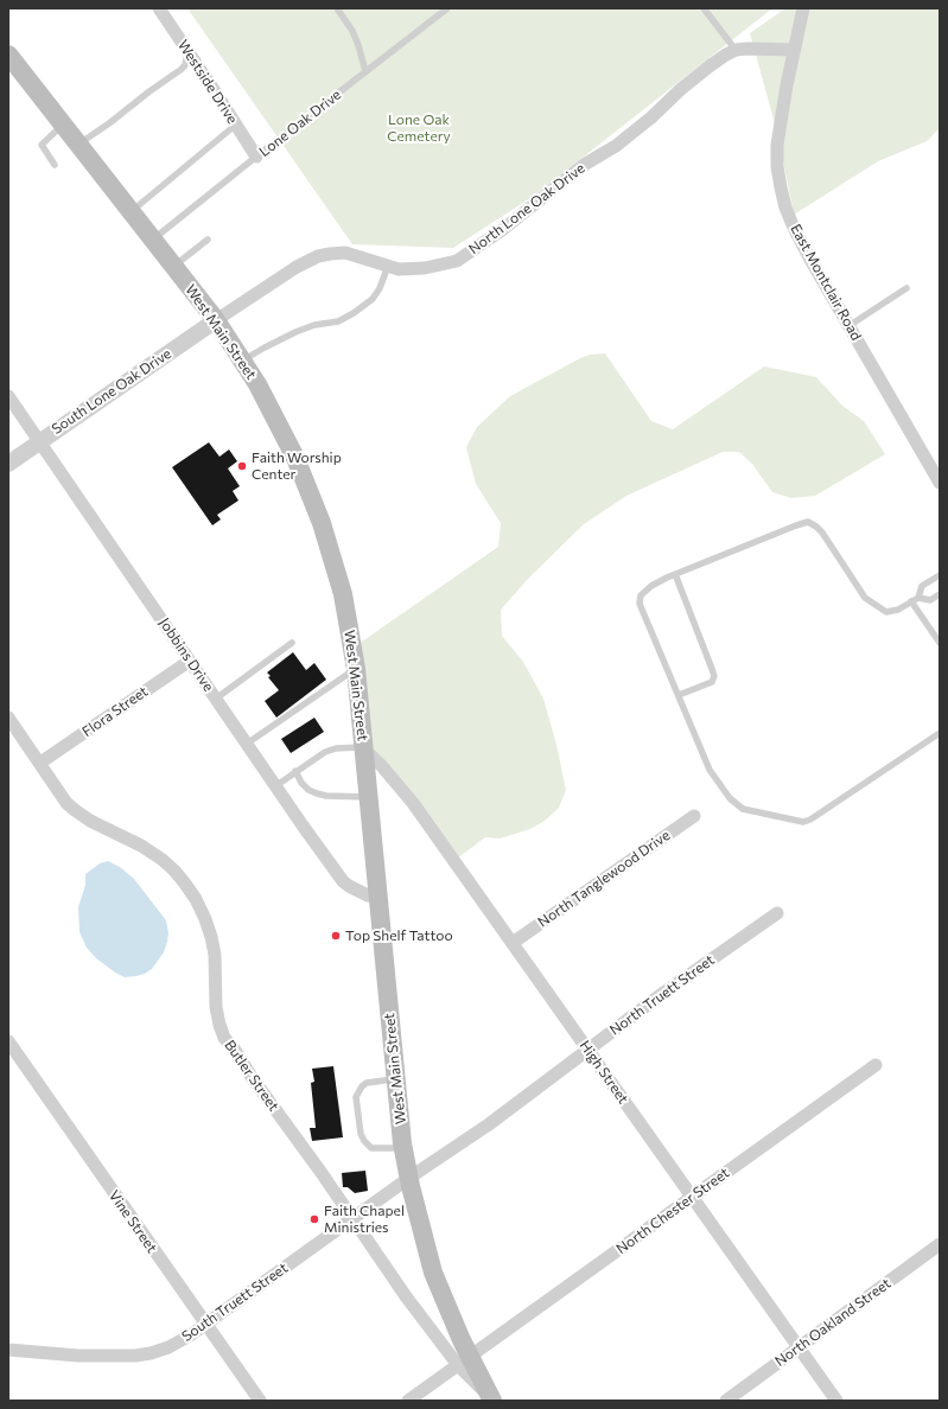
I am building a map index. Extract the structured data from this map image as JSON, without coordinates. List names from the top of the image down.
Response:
{
  "streets": {
    "main road": ["West Main Street"],
    "street": [
      "Westside Drive",
      "North Lone Oak Drive",
      "East Montclair Road",
      "South Lone Oak Drive",
      "Jobbins Drive",
      "Flora Street",
      "North Tanglewood Drive",
      "North Truett Street",
      "High Street",
      "Butler Street",
      "North Chester Street",
      "Vine Street",
      "South Truett Street",
      "North Oakland Street"
    ],
    "lane": ["Lone Oak Drive"]
  },
  "crossings": [
    ["Westside Drive", "Lone Oak Drive"],
    ["Lone Oak Drive", "West Main Street"],
    ["North Lone Oak Drive", "East Montclair Road"],
    ["North Lone Oak Drive", "West Main Street"],
    ["North Lone Oak Drive", "South Lone Oak Drive"],
    ["West Main Street", "South Lone Oak Drive"],
    ["West Main Street", "Jobbins Drive"],
    ["West Main Street", "North Truett Street"],
    ["West Main Street", "High Street"],
    ["West Main Street", "Butler Street"],
    ["West Main Street", "North Chester Street"],
    ["West Main Street", "South Truett Street"],
    ["South Lone Oak Drive", "Jobbins Drive"],
    ["Jobbins Drive", "Flora Street"],
    ["Flora Street", "Butler Street"],
    ["North Tanglewood Drive", "High Street"],
    ["North Truett Street", "High Street"],
    ["North Truett Street", "South Truett Street"],
    ["High Street", "North Chester Street"],
    ["High Street", "North Oakland Street"],
    ["Butler Street", "North Chester Street"],
    ["Butler Street", "South Truett Street"],
    ["Vine Street", "South Truett Street"]
  ],
  "parks": ["Lone Oak Cemetery"],
  "places": ["Faith Worship Center", "Top Shelf Tattoo", "Faith Chapel Ministries"]
}
